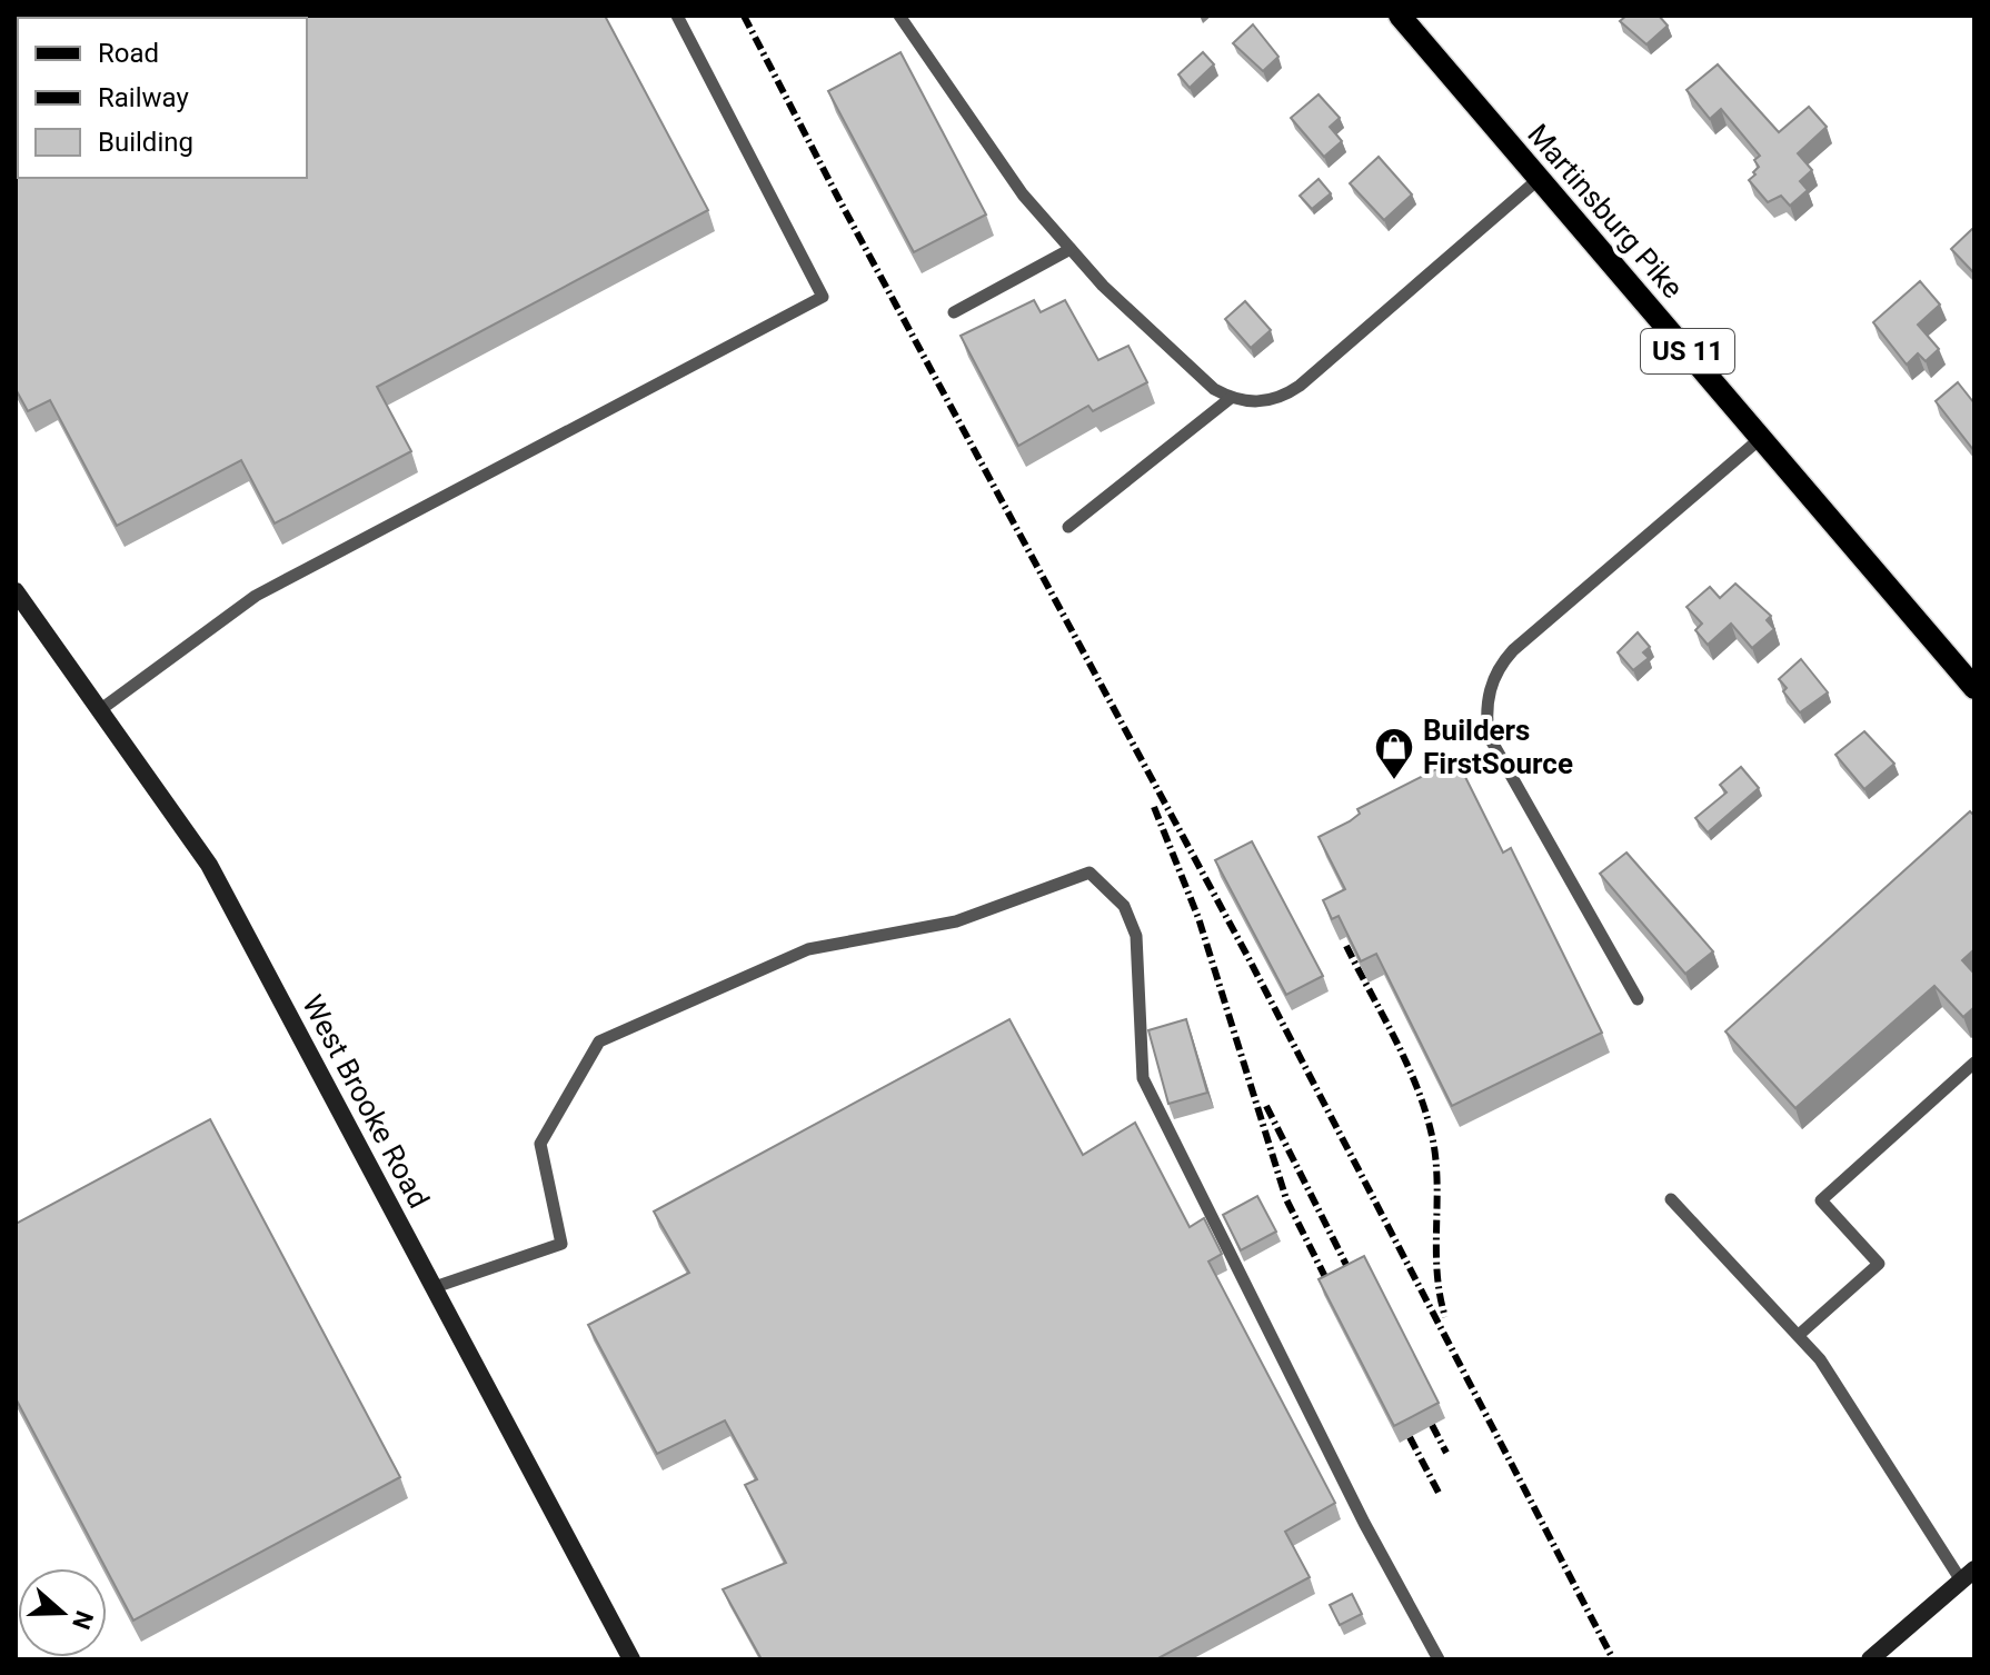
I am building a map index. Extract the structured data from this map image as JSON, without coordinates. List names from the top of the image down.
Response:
{
  "streets": {
    "main road": ["Martinsburg Pike", "US 11"],
    "street": ["West Brooke Road"]
  },
  "places": {
    "shop": ["Builders FirstSource"]
  },
  "legend": ["Road", "Railway", "Building"],
  "north": "right"
}
